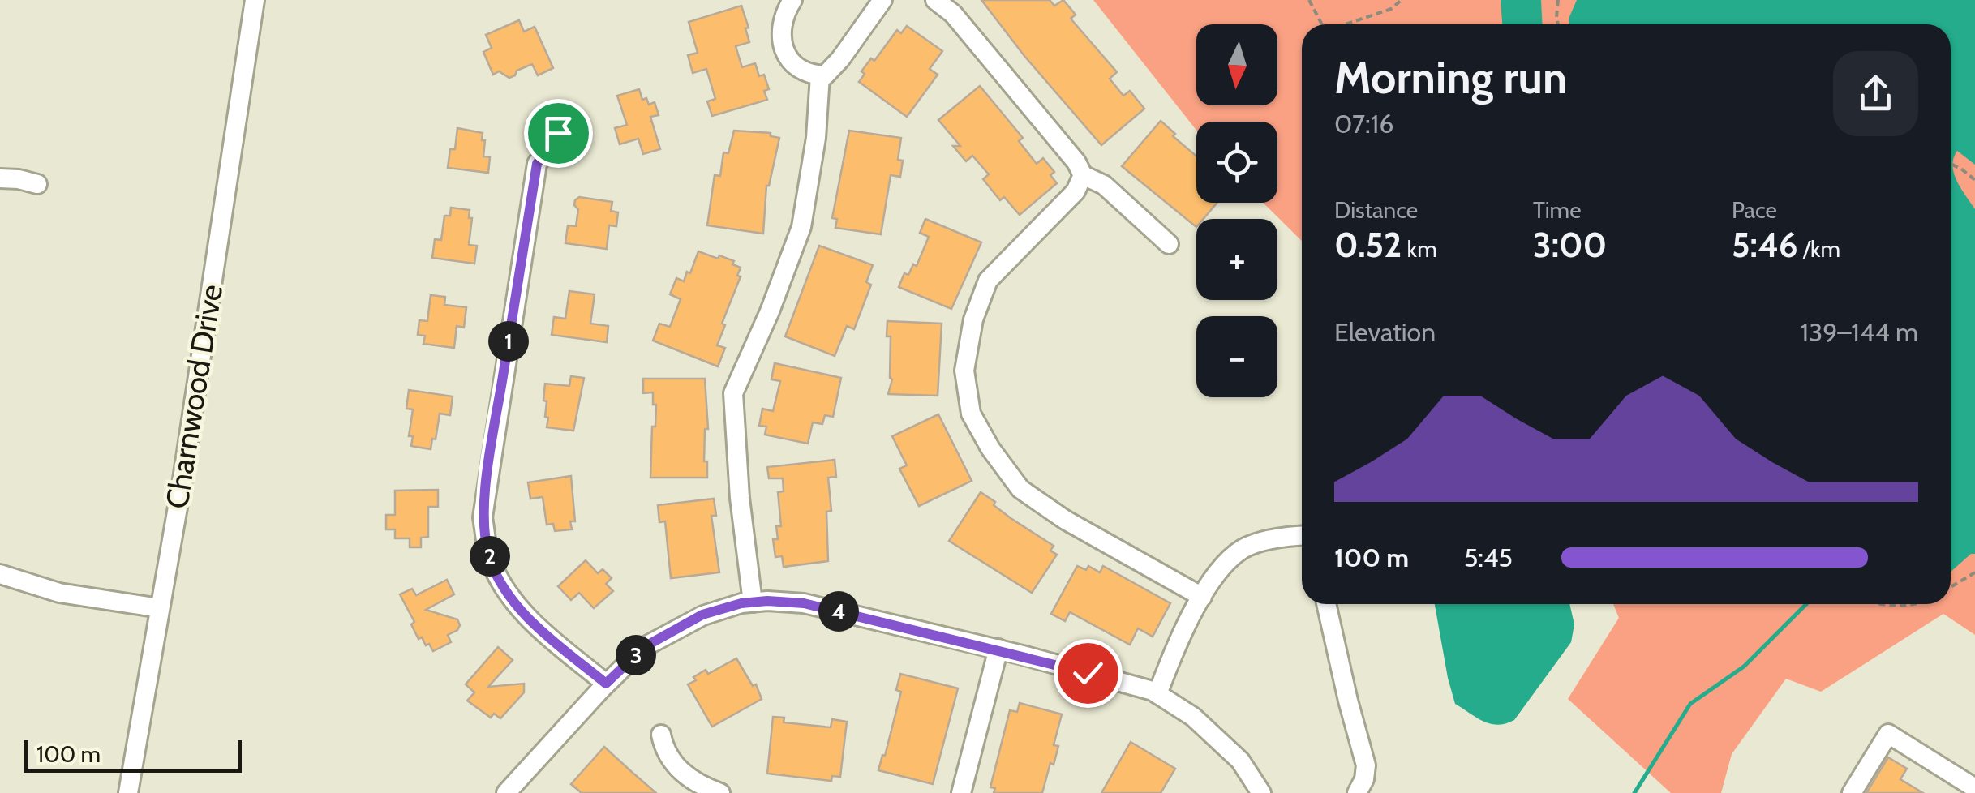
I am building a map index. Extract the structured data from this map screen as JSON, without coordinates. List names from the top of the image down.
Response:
{
  "streets": {
    "street": ["Charnwood Drive"]
  },
  "scale_bar": "100 m",
  "north": "bottom",
  "page": {
    "map_buttons": ["+", "−"],
    "heading": ["Morning run", "07:16"],
    "stats": [
      ["Distance", "0.52 km"],
      ["Time", "3:00"],
      ["Pace", "5:46 /km"]
    ],
    "chart": ["Elevation", "139–144 m"],
    "pins": [
      "1",
      "2",
      "4",
      "3"
    ],
    "list": [
      {
        "name": "100 m",
        "note": "5:45"
      }
    ],
    "scale": "100 m"
  }
}
